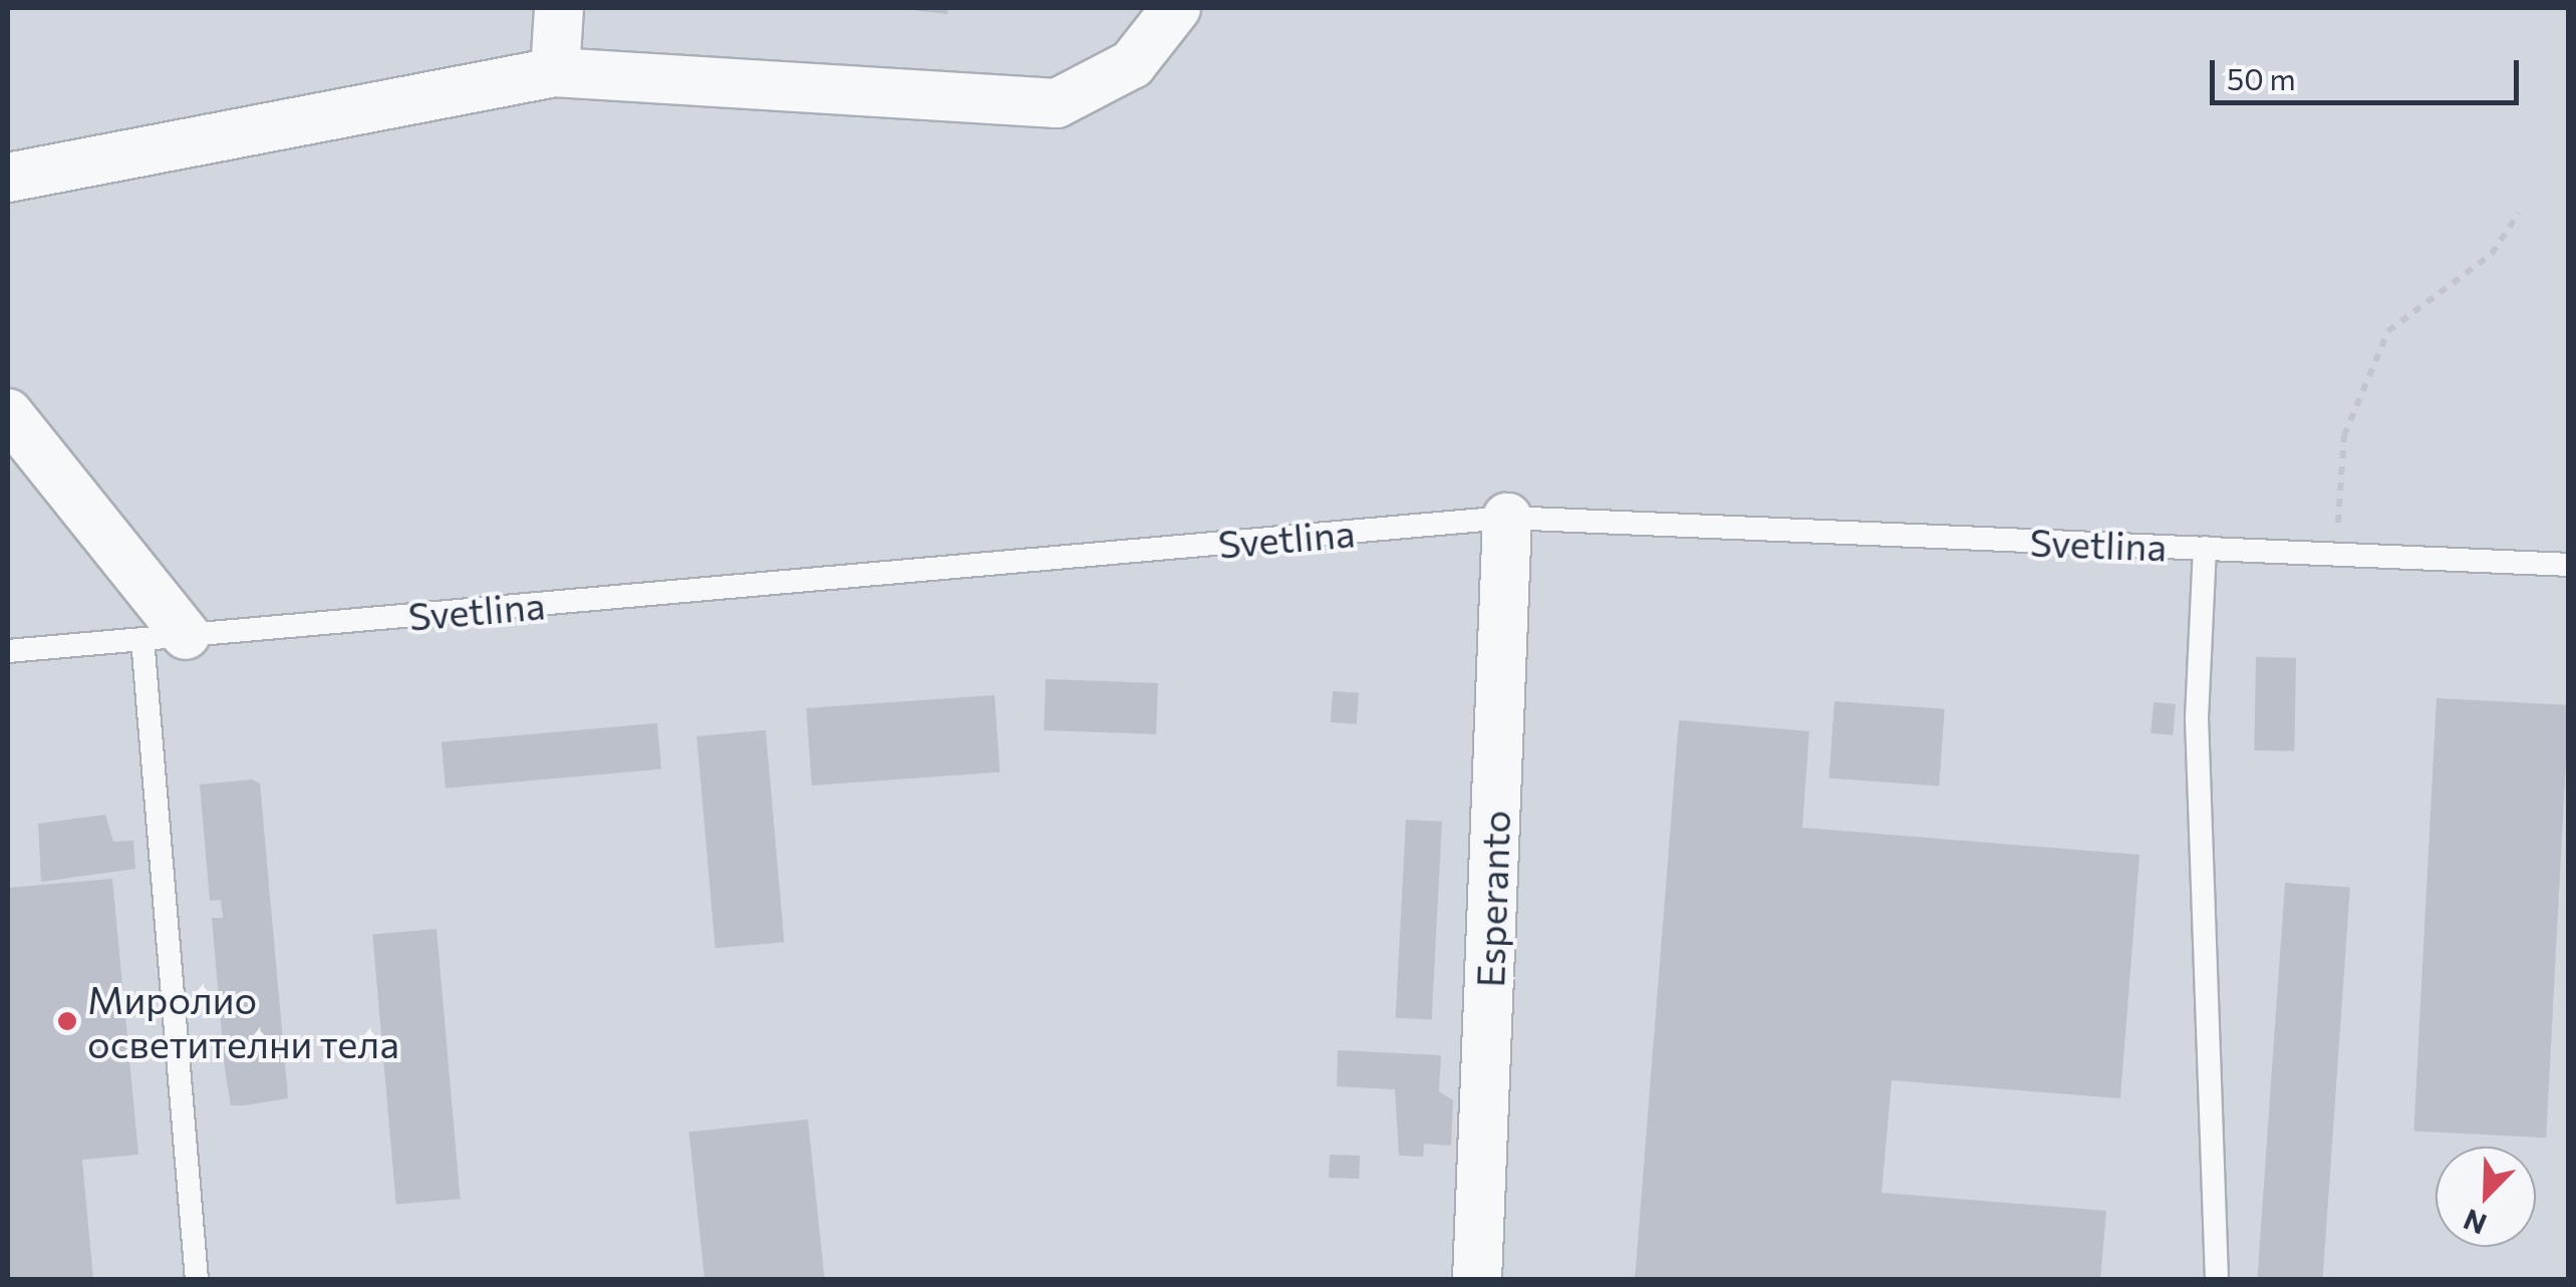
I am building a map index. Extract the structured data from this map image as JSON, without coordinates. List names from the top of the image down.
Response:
{
  "streets": {
    "street": ["Esperanto"],
    "lane": ["Svetlina"]
  },
  "crossings": [
    ["Svetlina", "Esperanto"]
  ],
  "places": ["Миролио осветителни тела"],
  "scale_bar": "50 m",
  "north": "bottom left"
}
